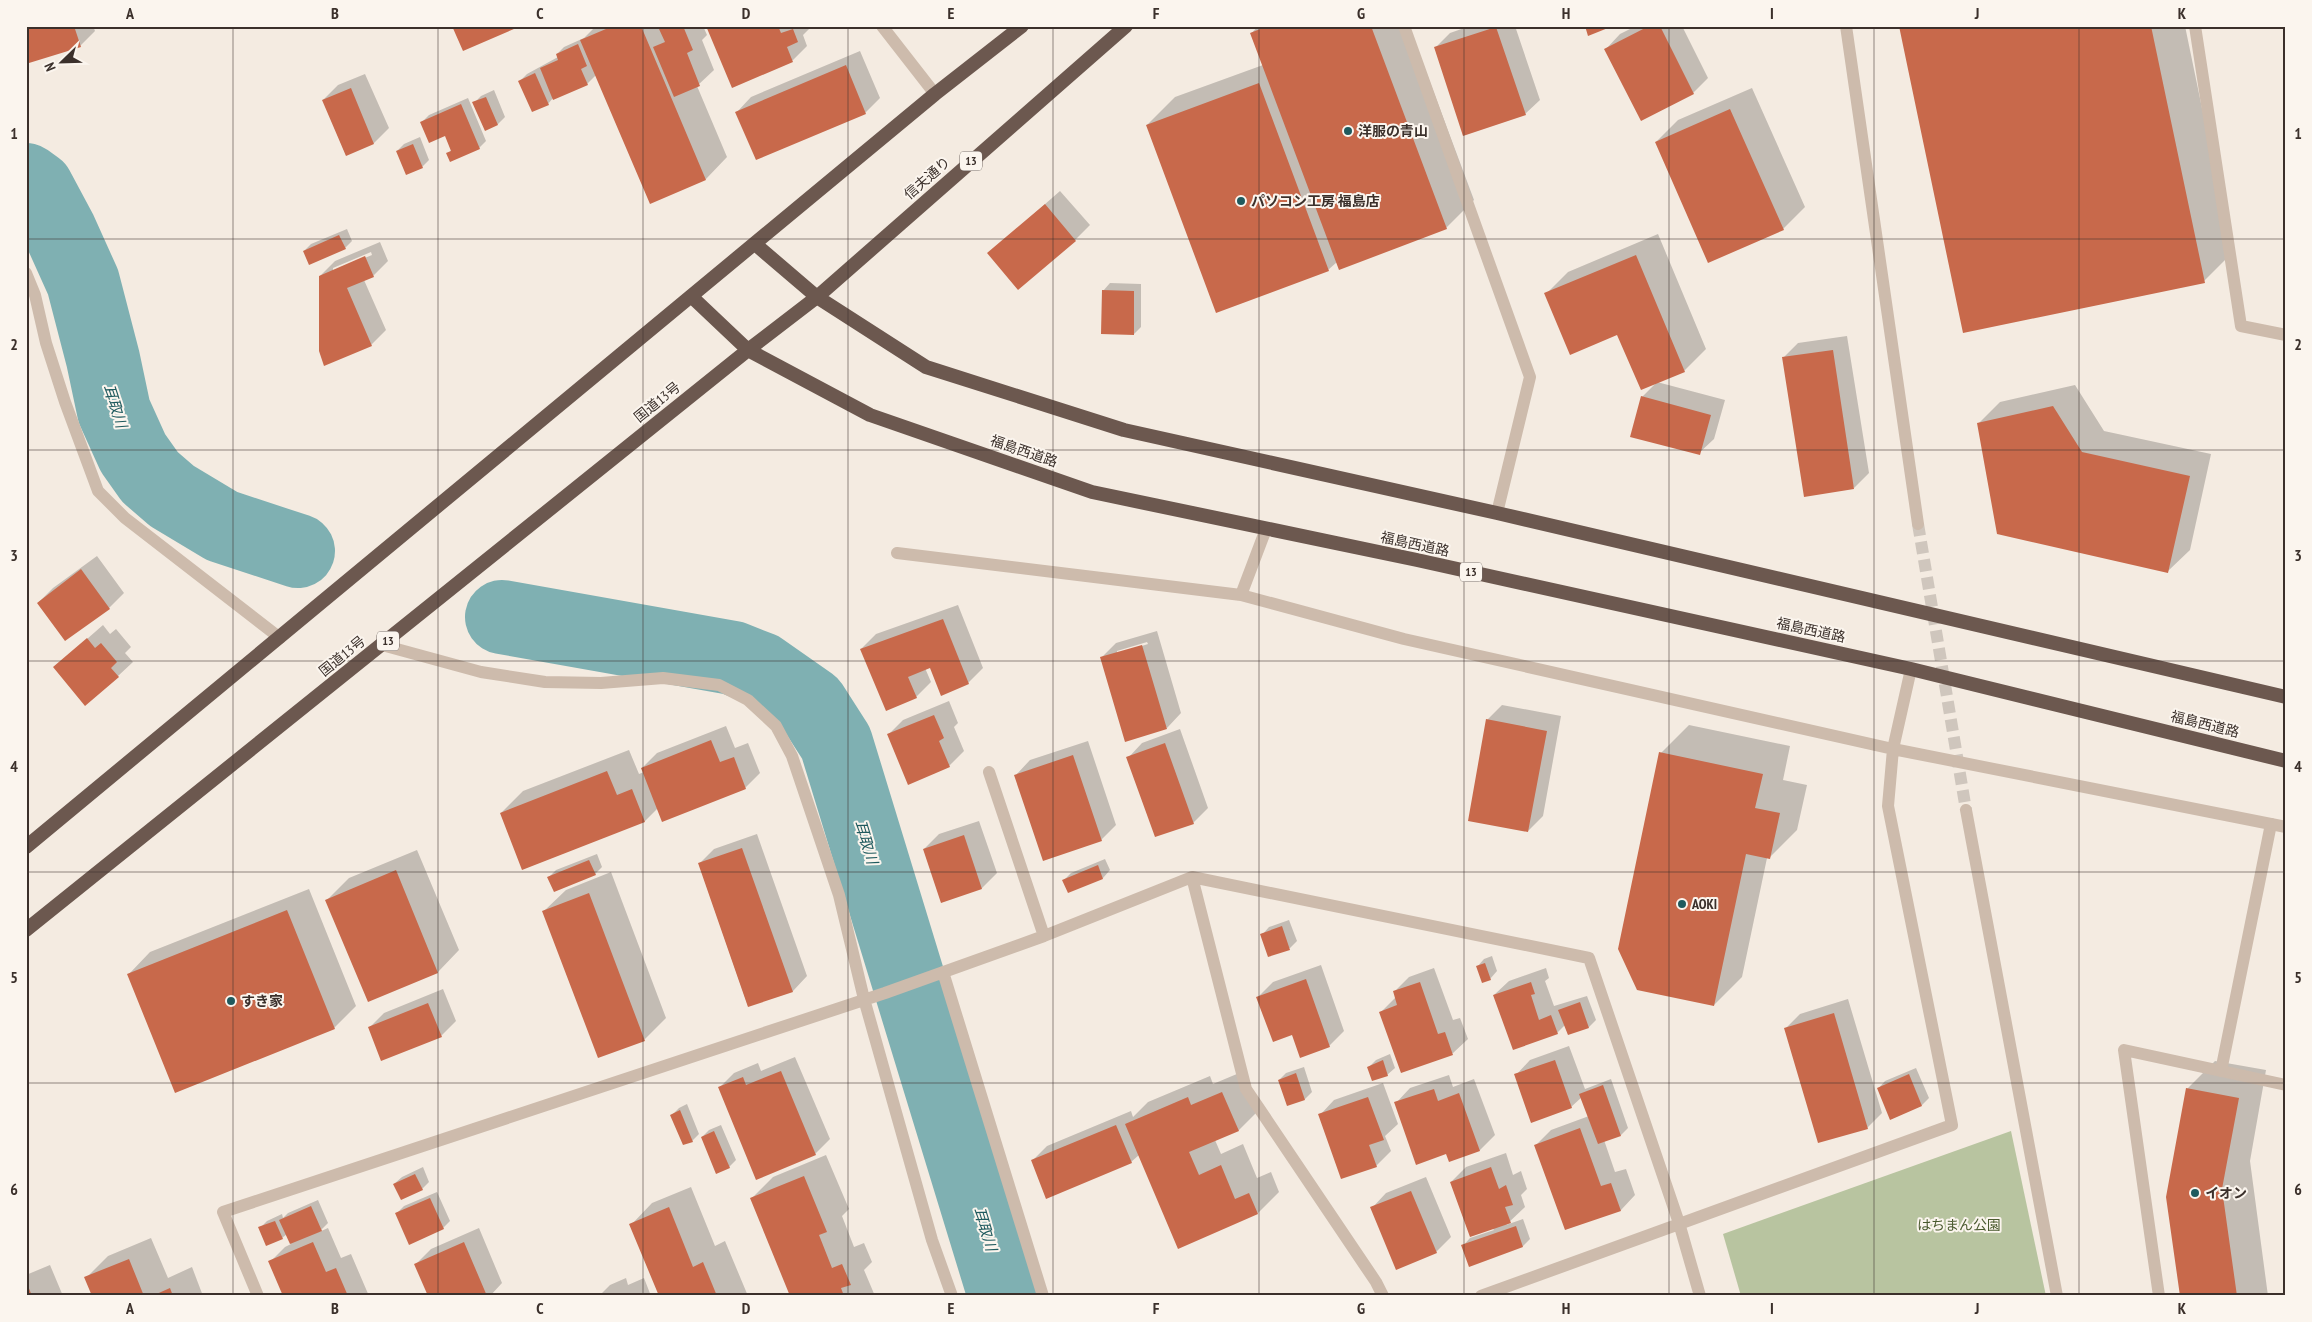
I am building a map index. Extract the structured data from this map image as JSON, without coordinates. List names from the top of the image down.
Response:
{
  "streets": {
    "highway": [
      "13",
      "信夫通り",
      "国道13号",
      "福島西道路"
    ]
  },
  "crossings": [
    ["信夫通り", "国道13号"],
    ["信夫通り", "福島西道路"],
    ["国道13号", "福島西道路"]
  ],
  "water": ["耳取川"],
  "parks": ["はちまん公園"],
  "places": [
    "洋服の青山",
    "パソコン工房 福島店",
    "AOKI",
    "すき家",
    "イオン"
  ],
  "north": "bottom left",
  "grid": {
    "columns": [
      "A",
      "B",
      "C",
      "D",
      "E",
      "F",
      "G",
      "H",
      "I",
      "J",
      "K"
    ],
    "rows": [
      "1",
      "2",
      "3",
      "4",
      "5",
      "6"
    ]
  }
}
